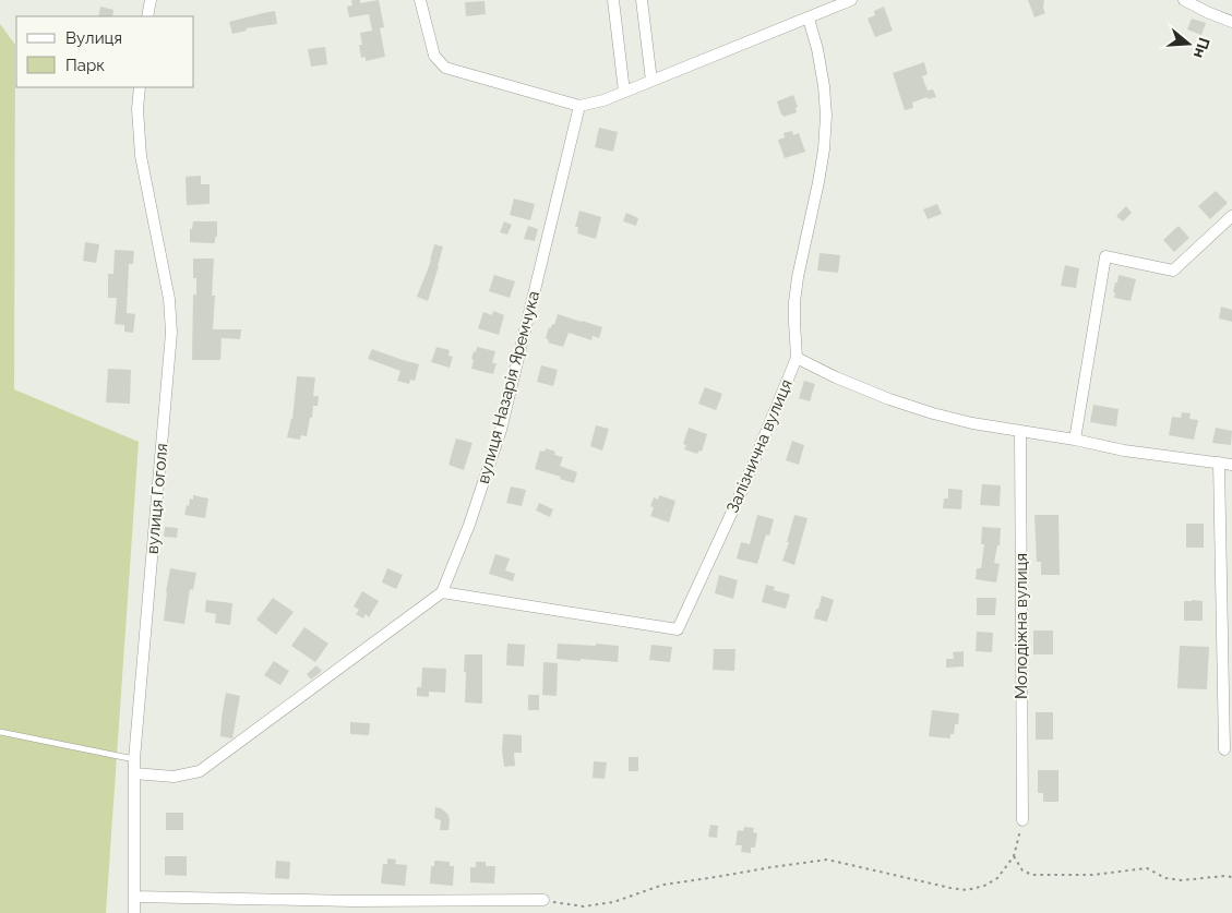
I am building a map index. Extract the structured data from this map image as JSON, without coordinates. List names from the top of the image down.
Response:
{
  "streets": {
    "street": [
      "вулиця Назарія Яремчука",
      "Залізнична вулиця",
      "вулиця Гоголя",
      "Молодіжна вулиця"
    ]
  },
  "crossings": [
    ["вулиця Назарія Яремчука", "Залізнична вулиця"]
  ],
  "legend": ["Вулиця", "Парк"],
  "north": "right"
}
